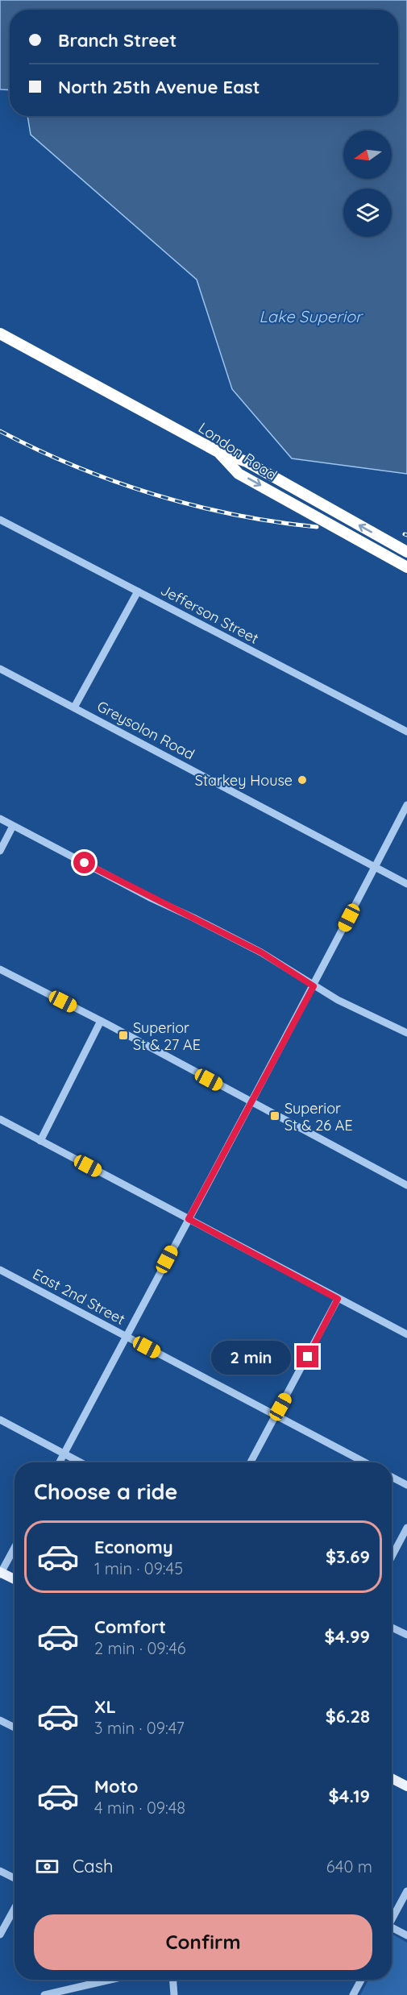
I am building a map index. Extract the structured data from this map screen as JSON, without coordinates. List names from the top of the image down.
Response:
{
  "streets": {
    "highway": ["London Road"],
    "street": ["Jefferson Street", "Greysolon Road", "East 2nd Street"]
  },
  "water": ["Lake Superior"],
  "places": {
    "other": ["Starkey House"],
    "transit": ["Superior St & 27 AE", "Superior St & 26 AE"]
  },
  "north": "left",
  "page": {
    "banner": ["Branch Street", "North 25th Avenue East"],
    "bubble": "2 min",
    "heading": "Choose a ride",
    "list": [
      {
        "name": "Economy",
        "note": "1 min · 09:45",
        "value": "$3.69"
      },
      {
        "name": "Comfort",
        "note": "2 min · 09:46",
        "value": "$4.99"
      },
      {
        "name": "XL",
        "note": "3 min · 09:47",
        "value": "$6.28"
      },
      {
        "name": "Moto",
        "note": "4 min · 09:48",
        "value": "$4.19"
      }
    ],
    "pay": ["Cash", "640 m"],
    "buttons": "Confirm"
  }
}
